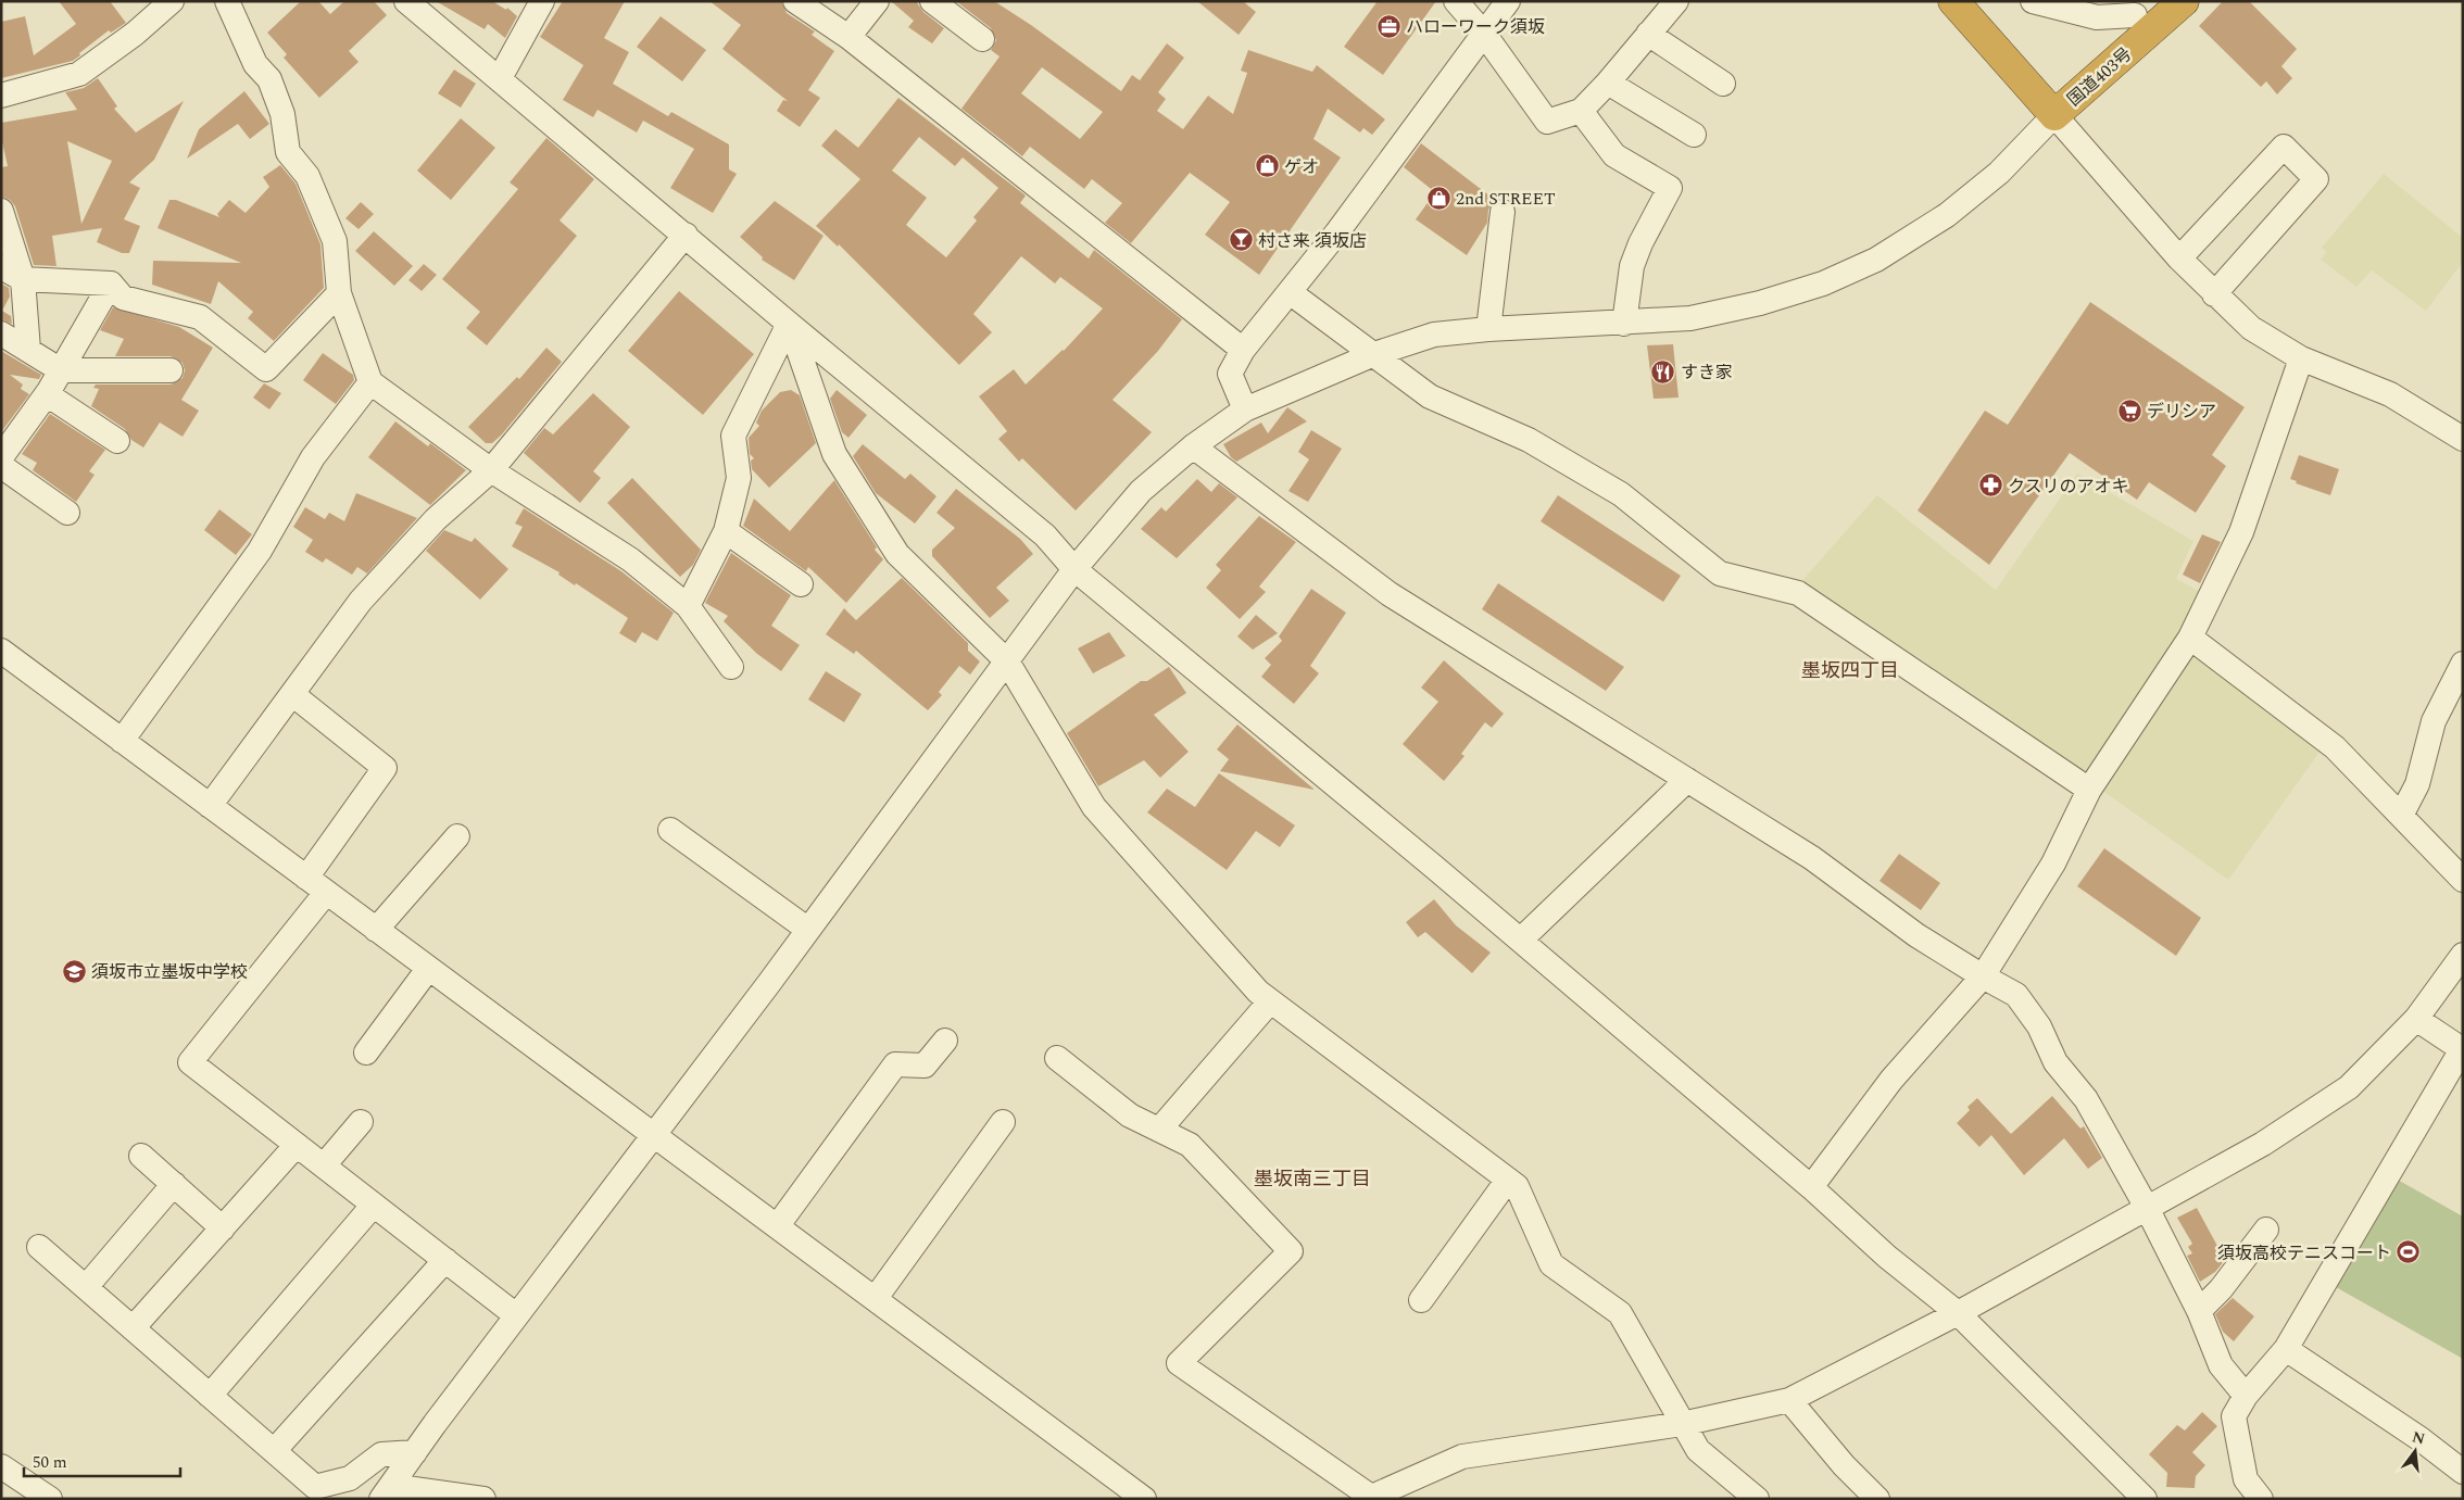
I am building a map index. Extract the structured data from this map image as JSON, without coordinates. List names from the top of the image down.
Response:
{
  "streets": {
    "highway": ["国道403号"]
  },
  "districts": ["墨坂四丁目", "墨坂南三丁目"],
  "places": {
    "office": ["ハローワーク須坂"],
    "shop": ["ゲオ", "2nd STREET"],
    "bar": ["村さ来 須坂店"],
    "restaurant": ["すき家"],
    "supermarket": ["デリシア"],
    "pharmacy": ["クスリのアオキ"],
    "school or university": ["須坂市立墨坂中学校"],
    "sports": ["須坂高校テニスコート"]
  },
  "scale_bar": "50 m",
  "north": "top"
}
